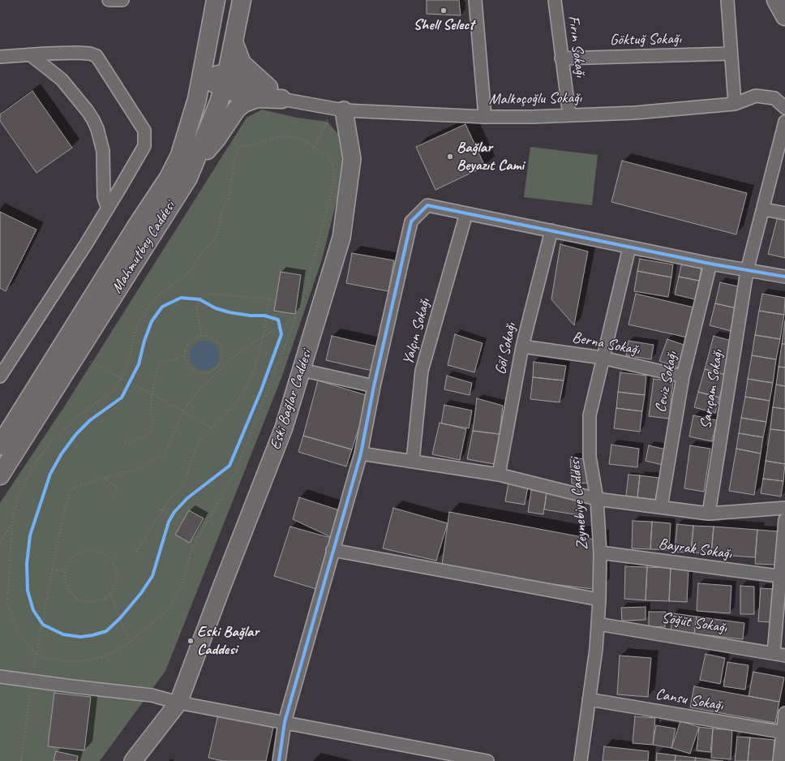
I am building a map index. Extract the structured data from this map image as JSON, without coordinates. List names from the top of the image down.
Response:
{
  "streets": {
    "main road": ["Mahmutbey Caddesi", "Eski Bağlar Caddesi"],
    "street": [
      "Göktuğ Sokağı",
      "Fırın Sokağı",
      "Malkoçoğlu Sokağı",
      "Yalçın Sokağı",
      "Berna Sokağı",
      "Göl Sokağı",
      "Ceviz Sokağı",
      "Sarıçam Sokağı",
      "Zeynebiye Caddesi",
      "Bayrak Sokağı",
      "Söğüt Sokağı",
      "Cansu Sokağı"
    ]
  },
  "crossings": [
    ["Göktuğ Sokağı", "Fırın Sokağı"],
    ["Fırın Sokağı", "Malkoçoğlu Sokağı"],
    ["Malkoçoğlu Sokağı", "Eski Bağlar Caddesi"],
    ["Berna Sokağı", "Göl Sokağı"],
    ["Berna Sokağı", "Ceviz Sokağı"],
    ["Berna Sokağı", "Zeynebiye Caddesi"],
    ["Zeynebiye Caddesi", "Bayrak Sokağı"],
    ["Zeynebiye Caddesi", "Söğüt Sokağı"],
    ["Zeynebiye Caddesi", "Cansu Sokağı"]
  ],
  "places": ["Shell Select", "Bağlar Beyazıt Cami", "Eski Bağlar Caddesi"]
}
